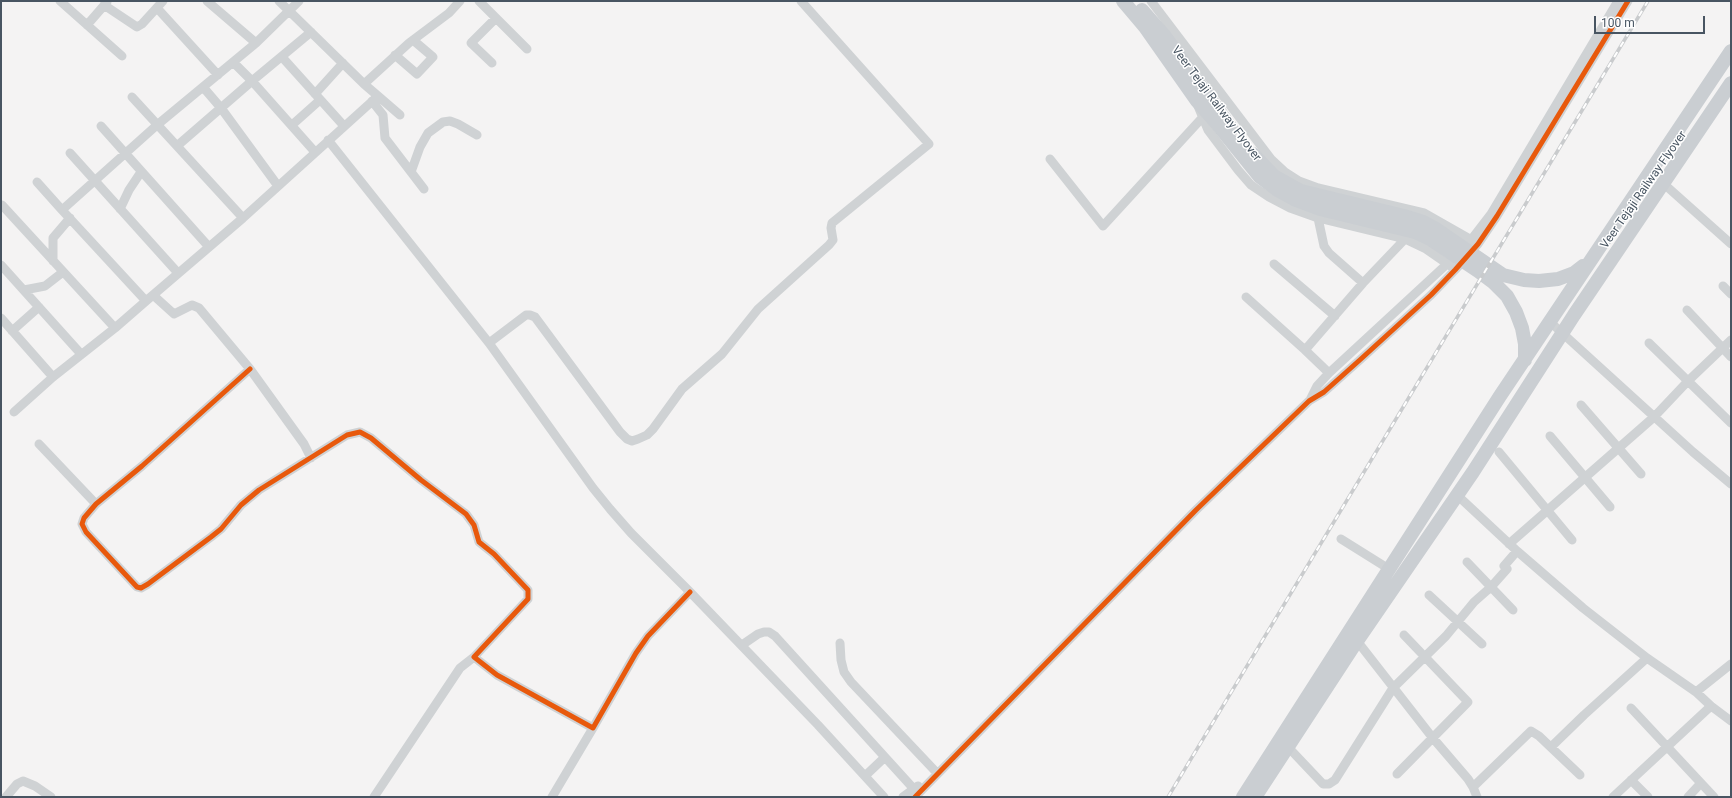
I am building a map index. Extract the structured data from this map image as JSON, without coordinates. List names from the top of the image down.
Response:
{
  "streets": {
    "main road": ["Veer Tejaji Railway Flyover"]
  },
  "scale_bar": "100 m"
}
